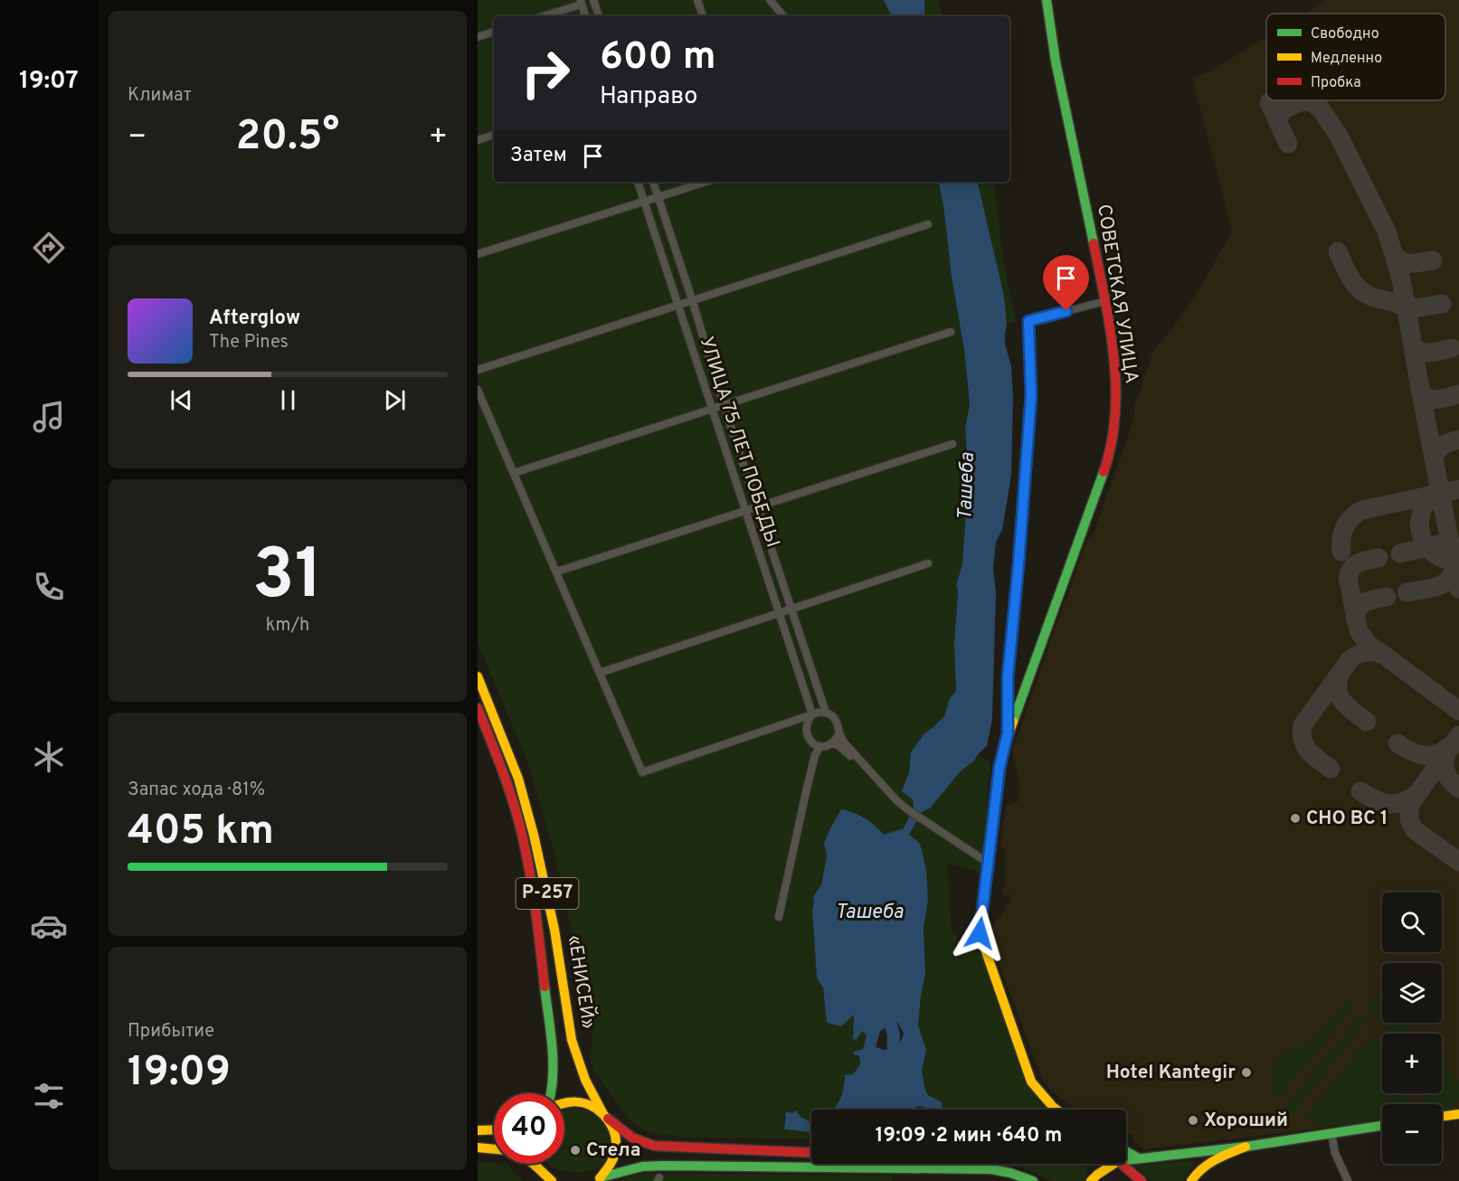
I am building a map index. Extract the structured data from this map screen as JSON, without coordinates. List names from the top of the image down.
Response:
{
  "streets": {
    "main road": ["СОВЕТСКАЯ УЛИЦА", "Р-257", "«ЕНИСЕЙ»"],
    "street": ["УЛИЦА 75 ЛЕТ ПОБЕДЫ"]
  },
  "water": ["Ташеба"],
  "places": [
    "СНО ВС 1",
    "Hotel Kantegir",
    "Хороший",
    "Стела"
  ],
  "legend": ["Свободно", "Медленно", "Пробка"],
  "page": {
    "tabs": "19:07",
    "tile": [
      "Климат",
      ["31", "km/h"],
      ["Запас хода · 81%", "405 km"],
      ["Прибытие", "19:09"]
    ],
    "turn": ["600 m", "Направо"],
    "heat": ["−", "20.5°", "+"],
    "then": "Затем",
    "song": ["Afterglow", "The Pines"],
    "map_buttons": ["+", "−"],
    "limit": "40",
    "trip": "19:09 · 2 мин · 640 m"
  }
}
